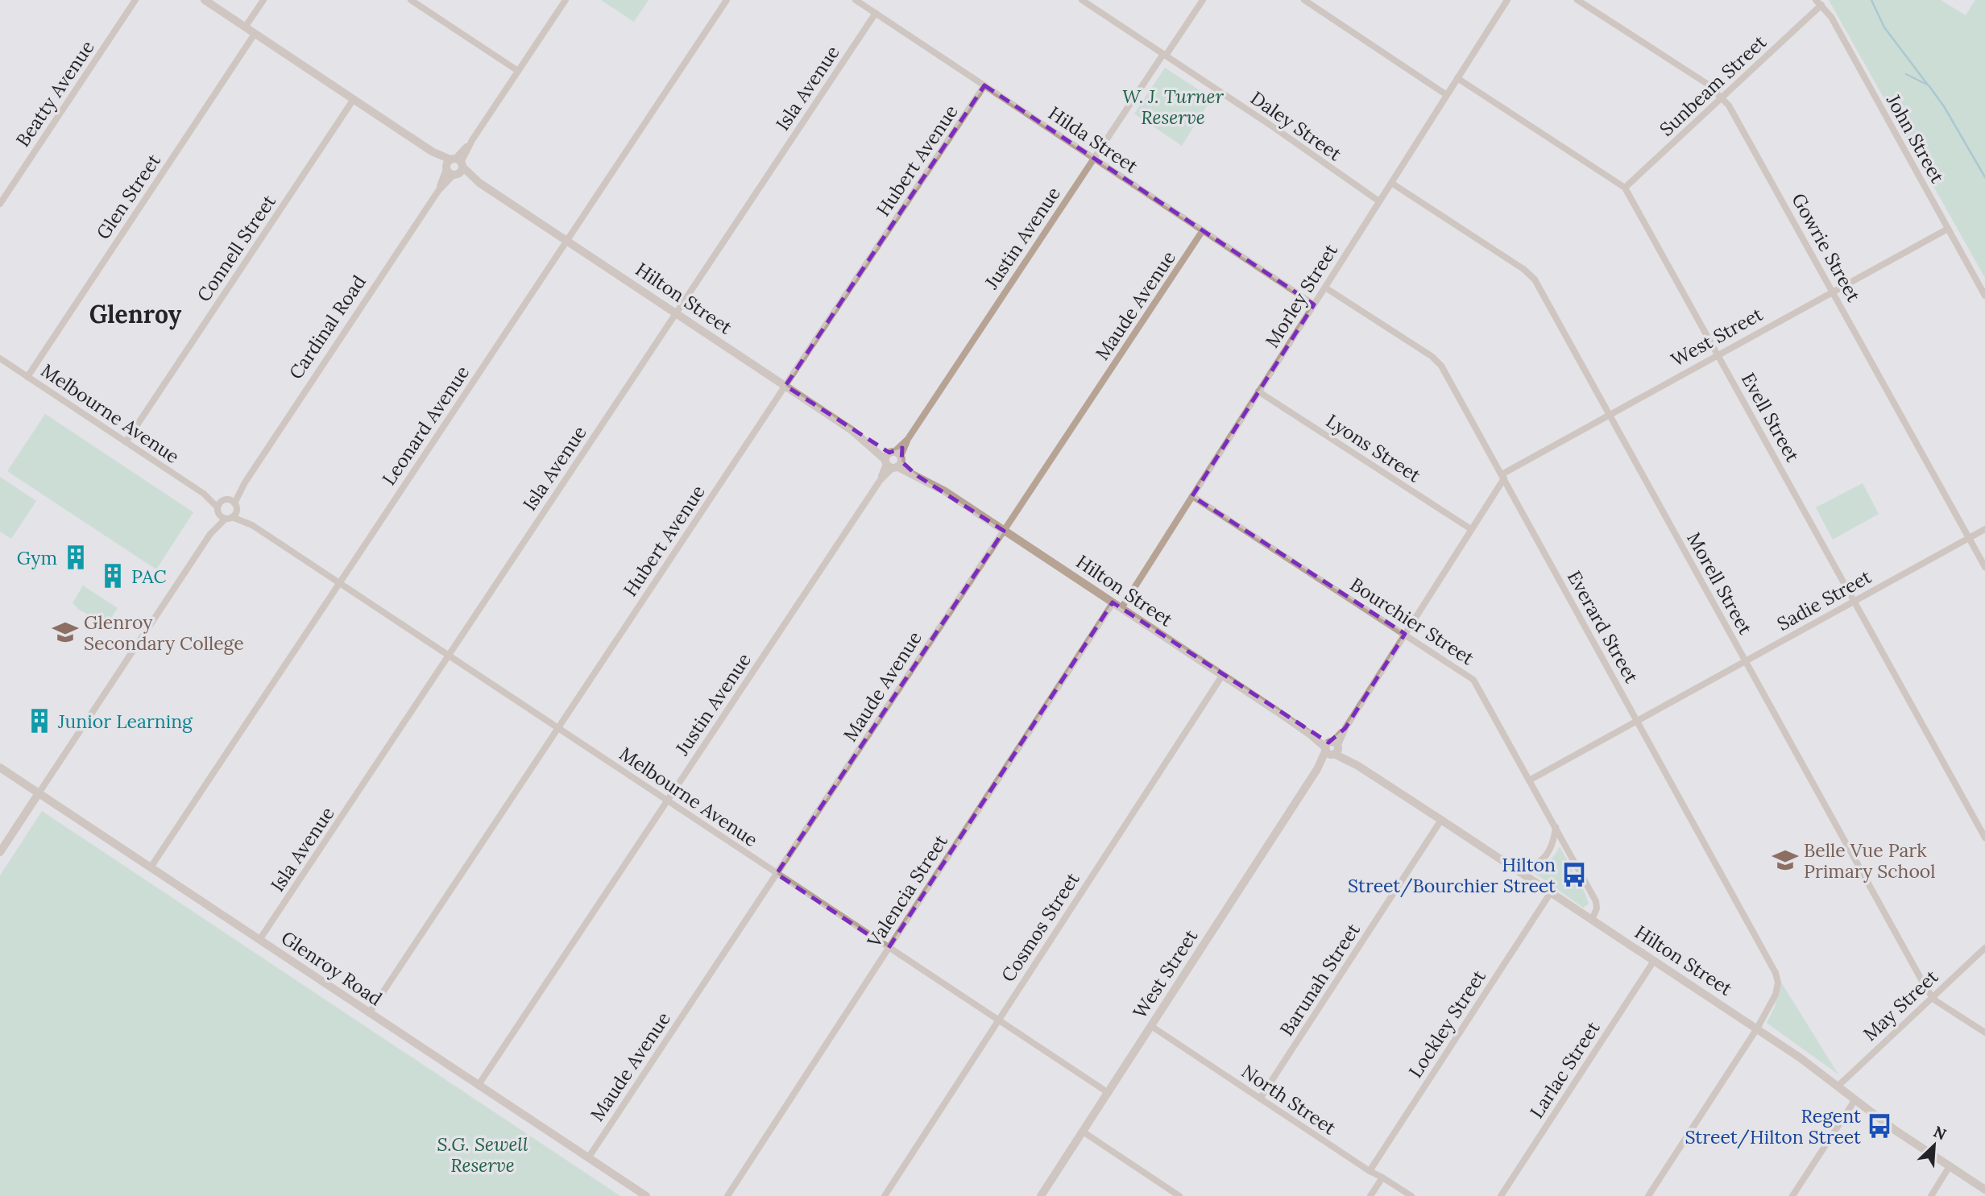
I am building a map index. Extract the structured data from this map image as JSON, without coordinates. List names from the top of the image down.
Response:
{
  "streets": {
    "street": [
      "Sunbeam Street",
      "Isla Avenue",
      "Beatty Avenue",
      "Daley Street",
      "John Street",
      "Hilda Street",
      "Hubert Avenue",
      "Glen Street",
      "Justin Avenue",
      "Gowrie Street",
      "Connell Street",
      "Morley Street",
      "Hilton Street",
      "Maude Avenue",
      "Cardinal Road",
      "West Street",
      "Melbourne Avenue",
      "Evell Street",
      "Leonard Avenue",
      "Lyons Street",
      "Morell Street",
      "Sadie Street",
      "Bourchier Street",
      "Everard Street",
      "Valencia Street",
      "Cosmos Street",
      "Glenroy Road",
      "Barunah Street",
      "May Street",
      "Lockley Street",
      "Larlac Street",
      "North Street"
    ]
  },
  "crossings": [
    ["Sunbeam Street", "John Street"],
    ["Sunbeam Street", "Gowrie Street"],
    ["Sunbeam Street", "Evell Street"],
    ["Isla Avenue", "Hilda Street"],
    ["Isla Avenue", "Hilton Street"],
    ["Isla Avenue", "Melbourne Avenue"],
    ["Isla Avenue", "Glenroy Road"],
    ["Daley Street", "Justin Avenue"],
    ["Daley Street", "Morley Street"],
    ["John Street", "West Street"],
    ["Hilda Street", "Hubert Avenue"],
    ["Hilda Street", "Justin Avenue"],
    ["Hilda Street", "Morley Street"],
    ["Hilda Street", "Maude Avenue"],
    ["Hubert Avenue", "Hilton Street"],
    ["Hubert Avenue", "Melbourne Avenue"],
    ["Hubert Avenue", "Glenroy Road"],
    ["Glen Street", "Hilton Street"],
    ["Glen Street", "Melbourne Avenue"],
    ["Justin Avenue", "Hilton Street"],
    ["Justin Avenue", "Melbourne Avenue"],
    ["Justin Avenue", "Glenroy Road"],
    ["Gowrie Street", "West Street"],
    ["Gowrie Street", "Sadie Street"],
    ["Connell Street", "Hilton Street"],
    ["Connell Street", "Melbourne Avenue"],
    ["Morley Street", "Hilton Street"],
    ["Morley Street", "Evell Street"],
    ["Morley Street", "Lyons Street"],
    ["Morley Street", "Morell Street"],
    ["Morley Street", "Bourchier Street"],
    ["Morley Street", "Everard Street"],
    ["Hilton Street", "Maude Avenue"],
    ["Hilton Street", "Cardinal Road"],
    ["Hilton Street", "West Street"],
    ["Hilton Street", "Leonard Avenue"],
    ["Hilton Street", "Bourchier Street"],
    ["Hilton Street", "Everard Street"],
    ["Hilton Street", "Valencia Street"],
    ["Hilton Street", "Cosmos Street"],
    ["Hilton Street", "Barunah Street"],
    ["Hilton Street", "May Street"],
    ["Hilton Street", "Lockley Street"],
    ["Hilton Street", "Larlac Street"],
    ["Maude Avenue", "Melbourne Avenue"],
    ["Maude Avenue", "Glenroy Road"],
    ["Cardinal Road", "Melbourne Avenue"],
    ["Cardinal Road", "Glenroy Road"],
    ["West Street", "Melbourne Avenue"],
    ["West Street", "Evell Street"],
    ["West Street", "Lyons Street"],
    ["West Street", "Morell Street"],
    ["West Street", "Bourchier Street"],
    ["West Street", "Everard Street"],
    ["West Street", "North Street"],
    ["Melbourne Avenue", "Leonard Avenue"],
    ["Melbourne Avenue", "Valencia Street"],
    ["Melbourne Avenue", "Cosmos Street"],
    ["Evell Street", "Sadie Street"],
    ["Leonard Avenue", "Glenroy Road"],
    ["Morell Street", "Sadie Street"],
    ["Morell Street", "May Street"],
    ["Sadie Street", "Bourchier Street"],
    ["Sadie Street", "Everard Street"],
    ["Barunah Street", "North Street"],
    ["Lockley Street", "North Street"]
  ],
  "districts": ["Glenroy"],
  "parks": ["W. J. Turner Reserve", "S.G. Sewell Reserve"],
  "places": {
    "building": ["Gym", "PAC", "Junior Learning"],
    "school or university": ["Glenroy Secondary College", "Belle Vue Park Primary School"],
    "bus stop": ["Hilton Street/Bourchier Street", "Regent Street/Hilton Street"]
  },
  "north": "top right"
}
